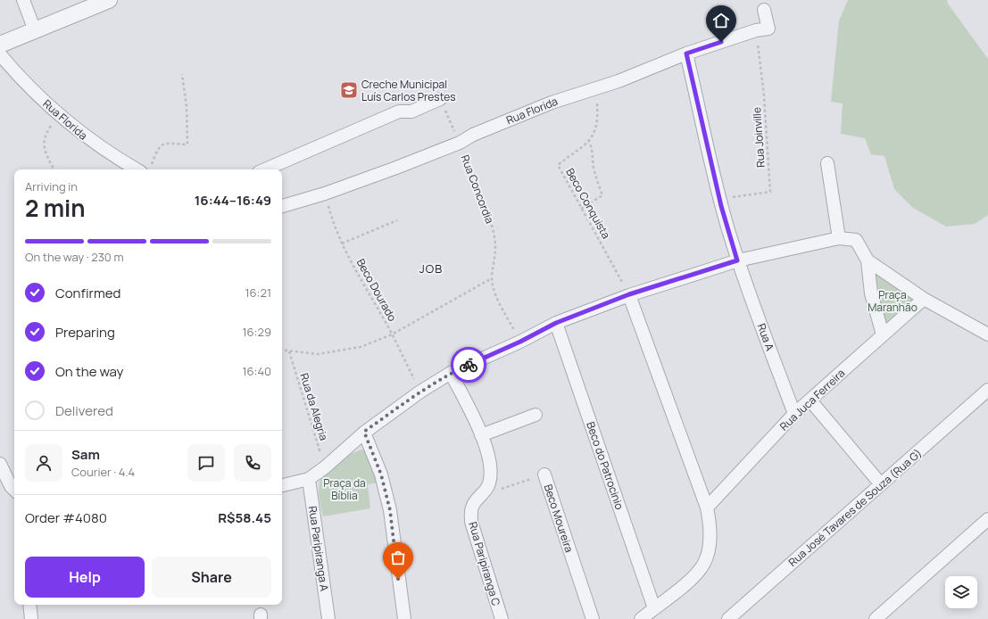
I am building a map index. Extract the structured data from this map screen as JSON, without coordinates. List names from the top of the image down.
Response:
{
  "streets": {
    "street": [
      "Rua Florida",
      "Rua A",
      "Rua Juca Ferreira",
      "Beco do Patrocinio",
      "Rua José Tavares de Souza (Rua G)",
      "Beco Moureira",
      "Rua Paripiranga A",
      "Rua Paripiranga C"
    ],
    "path": [
      "Rua Joinville",
      "Rua Concordia",
      "Beco Conquista",
      "Beco Dourado",
      "Rua da Alegria"
    ]
  },
  "crossings": [
    ["Rua Florida", "Rua Joinville"],
    ["Rua Florida", "Rua Concordia"],
    ["Rua Florida", "Beco Dourado"],
    ["Rua Florida", "Rua A"],
    ["Rua Joinville", "Rua A"],
    ["Rua A", "Rua Juca Ferreira"],
    ["Beco Moureira", "Rua Paripiranga C"]
  ],
  "districts": ["JOB"],
  "parks": ["Praça Maranhão", "Praça da Bíblia"],
  "places": {
    "school or university": ["Creche Municipal Luís Carlos Prestes"]
  },
  "page": {
    "heading": ["2 min", "Arriving in", "16:44–16:49"],
    "panel": [
      "Sam",
      "Courier · 4.4",
      "Order #4080",
      "R$58.45"
    ],
    "bar": "On the way · 230 m",
    "list": [
      ["Confirmed", "16:21"],
      ["Preparing", "16:29"],
      ["On the way", "16:40"],
      "Delivered"
    ],
    "buttons": ["Help", "Share"]
  }
}
